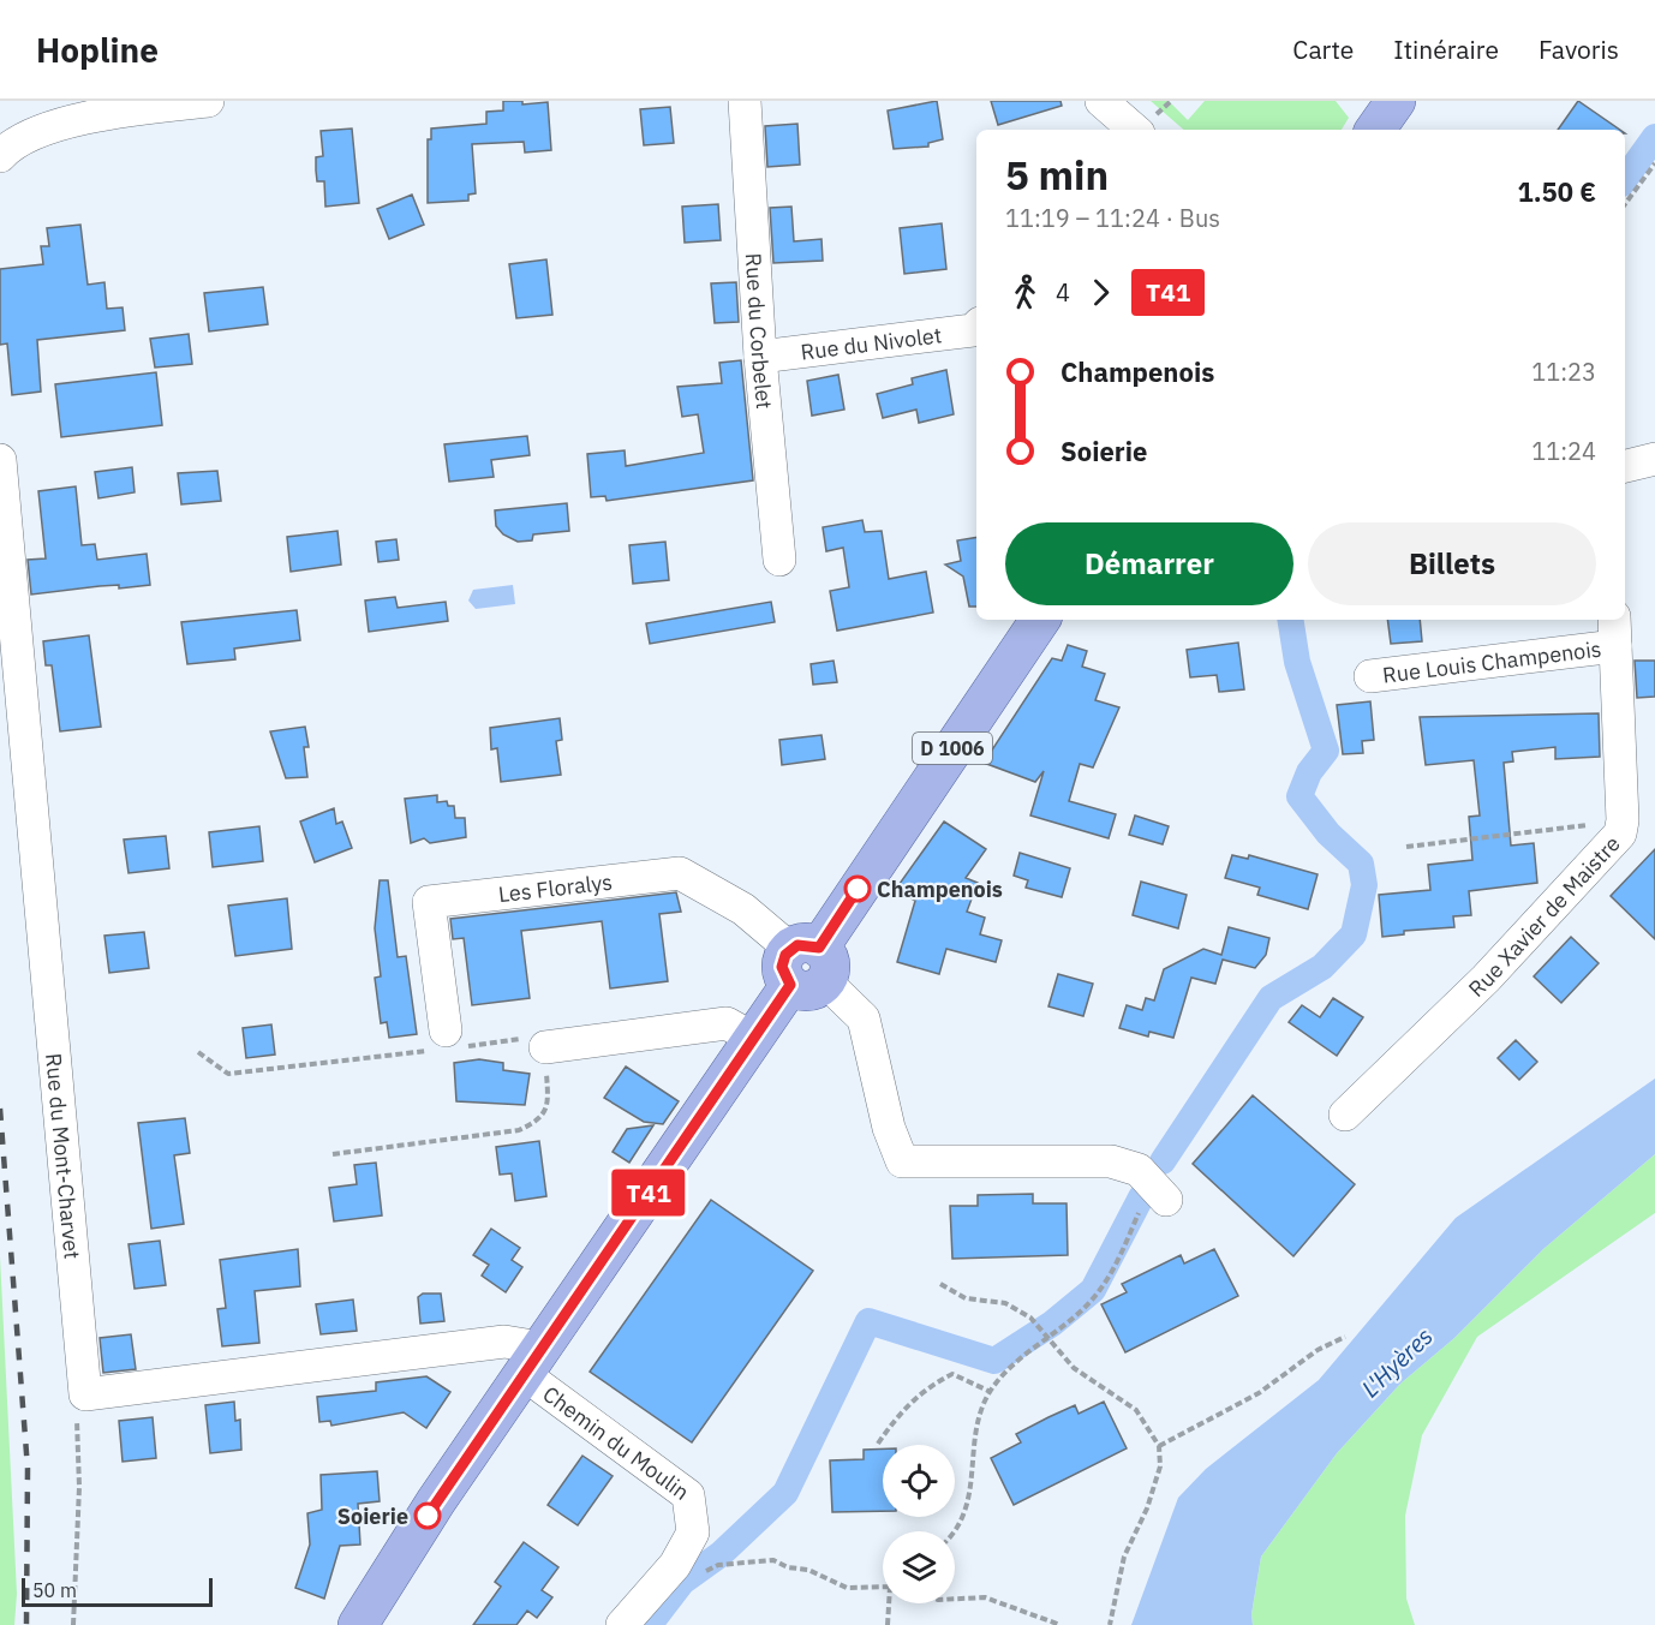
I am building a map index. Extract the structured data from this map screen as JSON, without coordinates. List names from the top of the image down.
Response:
{
  "streets": {
    "main road": ["D 1006"],
    "street": [
      "Rue du Corbelet",
      "Rue du Nivolet",
      "Rue Louis Champenois",
      "Les Floralys",
      "Rue Xavier de Maistre",
      "Rue du Mont-Charvet",
      "Chemin du Moulin"
    ]
  },
  "crossings": [
    ["Rue du Corbelet", "Rue du Nivolet"],
    ["Rue Louis Champenois", "Rue Xavier de Maistre"],
    ["D 1006", "Les Floralys"],
    ["D 1006", "Chemin du Moulin"]
  ],
  "water": ["L'Hyères"],
  "places": ["Champenois", "Soierie"],
  "lines": ["bus line T41"],
  "scale_bar": "50 m",
  "page": {
    "header": "Hopline",
    "nav": ["Carte", "Itinéraire", "Favoris"],
    "on_map": "T41",
    "heading": ["5 min", "11:19 – 11:24 · Bus", "1.50 €"],
    "legs": ["4", "T41"],
    "list": [
      {
        "name": "Champenois",
        "value": "11:23"
      },
      {
        "name": "Soierie",
        "value": "11:24"
      }
    ],
    "buttons": ["Démarrer", "Billets"],
    "scale": "50 m"
  }
}
